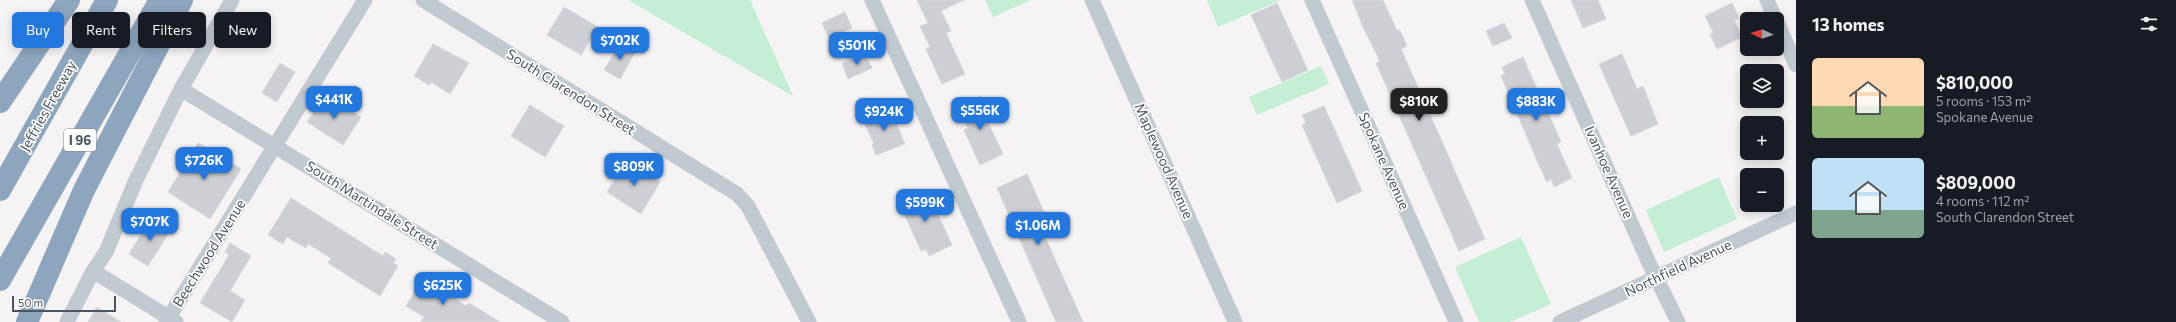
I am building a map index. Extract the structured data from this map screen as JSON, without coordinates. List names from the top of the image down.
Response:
{
  "streets": {
    "highway": ["Jeffries Freeway", "I 96"],
    "street": [
      "South Clarendon Street",
      "Maplewood Avenue",
      "Spokane Avenue",
      "Ivanhoe Avenue",
      "South Martindale Street",
      "Beechwood Avenue",
      "Northfield Avenue"
    ]
  },
  "crossings": [
    ["Ivanhoe Avenue", "Northfield Avenue"],
    ["South Martindale Street", "Beechwood Avenue"]
  ],
  "scale_bar": "50 m",
  "north": "left",
  "page": {
    "heading": "13 homes",
    "map_buttons": ["+", "−"],
    "chip": [
      "Buy",
      "Rent",
      "Filters",
      "New"
    ],
    "price": [
      "$702K",
      "$501K",
      "$441K",
      "$810K",
      "$883K",
      "$556K",
      "$924K",
      "$726K",
      "$809K",
      "$599K",
      "$707K",
      "$1.06M",
      "$625K"
    ],
    "list": [
      {
        "name": "$810,000",
        "note": "5 rooms · 153 m² · Spokane Avenue"
      },
      {
        "name": "$809,000",
        "note": "4 rooms · 112 m² · South Clarendon Street"
      }
    ],
    "scale": "50 m"
  }
}
